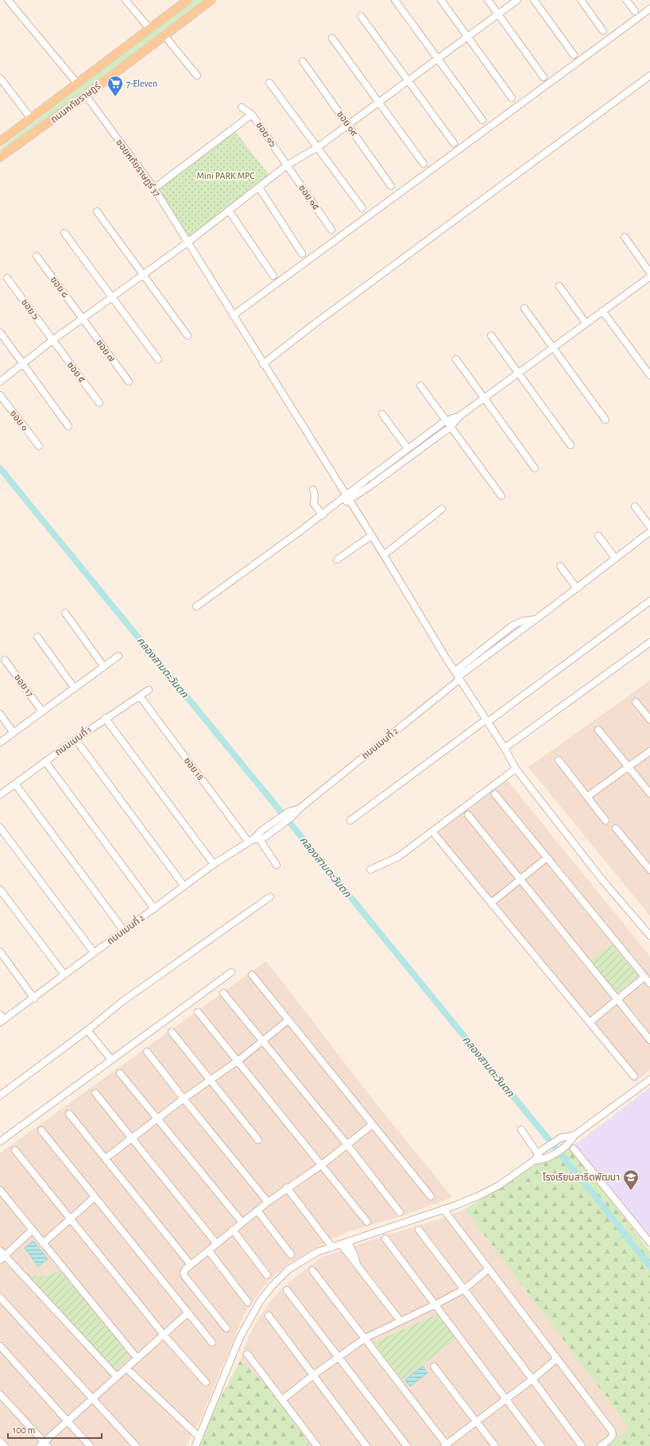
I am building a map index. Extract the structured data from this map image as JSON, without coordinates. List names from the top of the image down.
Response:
{
  "streets": {
    "main road": ["ถนนหทัยราษฎร์"],
    "street": [
      "ซอย ๑๙",
      "ซอย ๑๖",
      "ซอยหทัยราษฎร์ 37",
      "ซอย ๑๕",
      "ซอย ๘",
      "ซอย ๖",
      "ซอย ๗",
      "ซอย ๕",
      "ซอย ๑",
      "ซอย 17",
      "ถนนเมนที่ 1",
      "ถนนเมนที่ 2",
      "ซอย 18"
    ]
  },
  "crossings": [
    ["ถนนหทัยราษฎร์", "ซอยหทัยราษฎร์ 37"],
    ["ซอย ๑๖", "ซอย ๑๕"],
    ["ซอยหทัยราษฎร์ 37", "ถนนเมนที่ 2"],
    ["ซอย ๘", "ซอย ๗"],
    ["ซอย ๖", "ซอย ๕"],
    ["ถนนเมนที่ 1", "ซอย 18"],
    ["ถนนเมนที่ 2", "ซอย 18"]
  ],
  "water": ["คลองสามตะวันตก"],
  "parks": ["Mini PARK MPC"],
  "places": {
    "supermarket": ["7-Eleven"],
    "school or university": ["โรงเรียนสาธิตพัฒนา"]
  },
  "scale_bar": "100 m"
}
